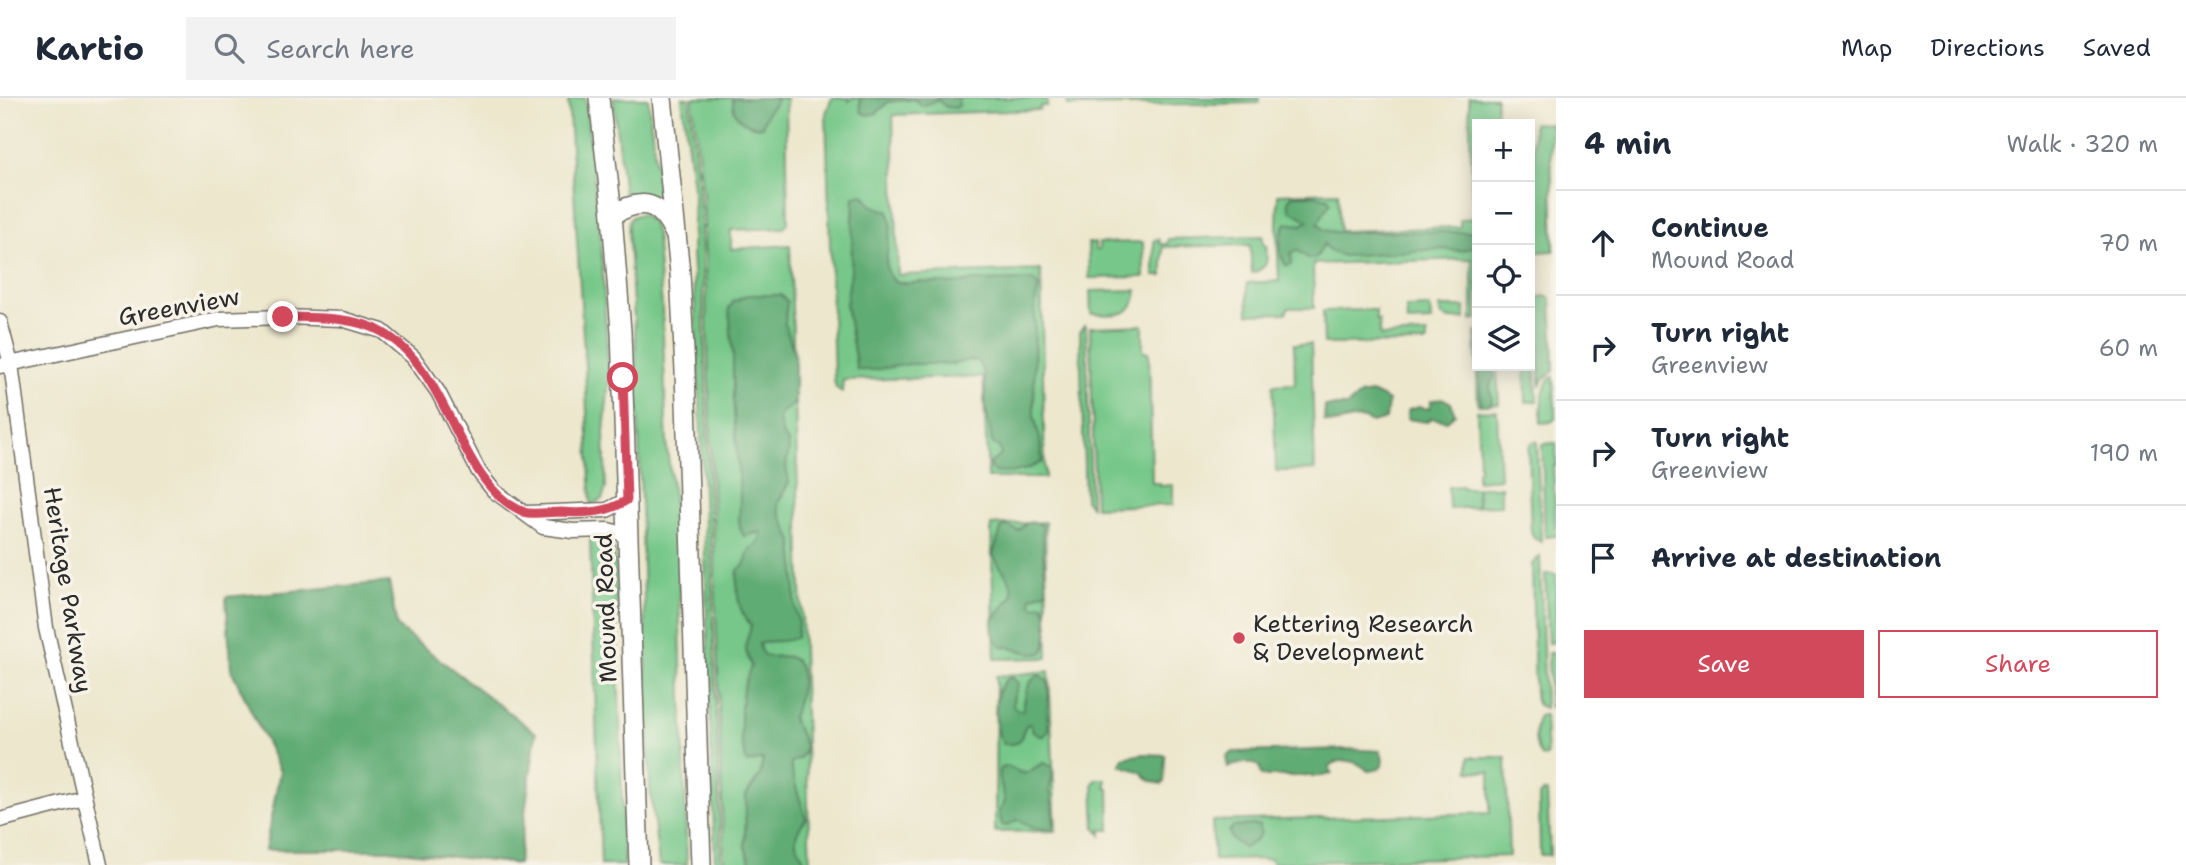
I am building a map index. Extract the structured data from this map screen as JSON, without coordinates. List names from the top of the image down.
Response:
{
  "streets": {
    "main road": ["Mound Road"],
    "street": ["Greenview", "Heritage Parkway"]
  },
  "crossings": [
    ["Greenview", "Heritage Parkway"],
    ["Greenview", "Mound Road"]
  ],
  "places": ["Kettering Research & Development"],
  "page": {
    "header": "Kartio",
    "search": "Search here",
    "nav": ["Map", "Directions", "Saved"],
    "heading": ["4 min", "Walk · 320 m"],
    "map_buttons": ["+", "−"],
    "list": [
      ["Continue", "Mound Road", "70 m"],
      ["Turn right", "Greenview", "60 m"],
      ["Turn right", "Greenview", "190 m"],
      "Arrive at destination"
    ],
    "buttons": ["Save", "Share"]
  }
}
